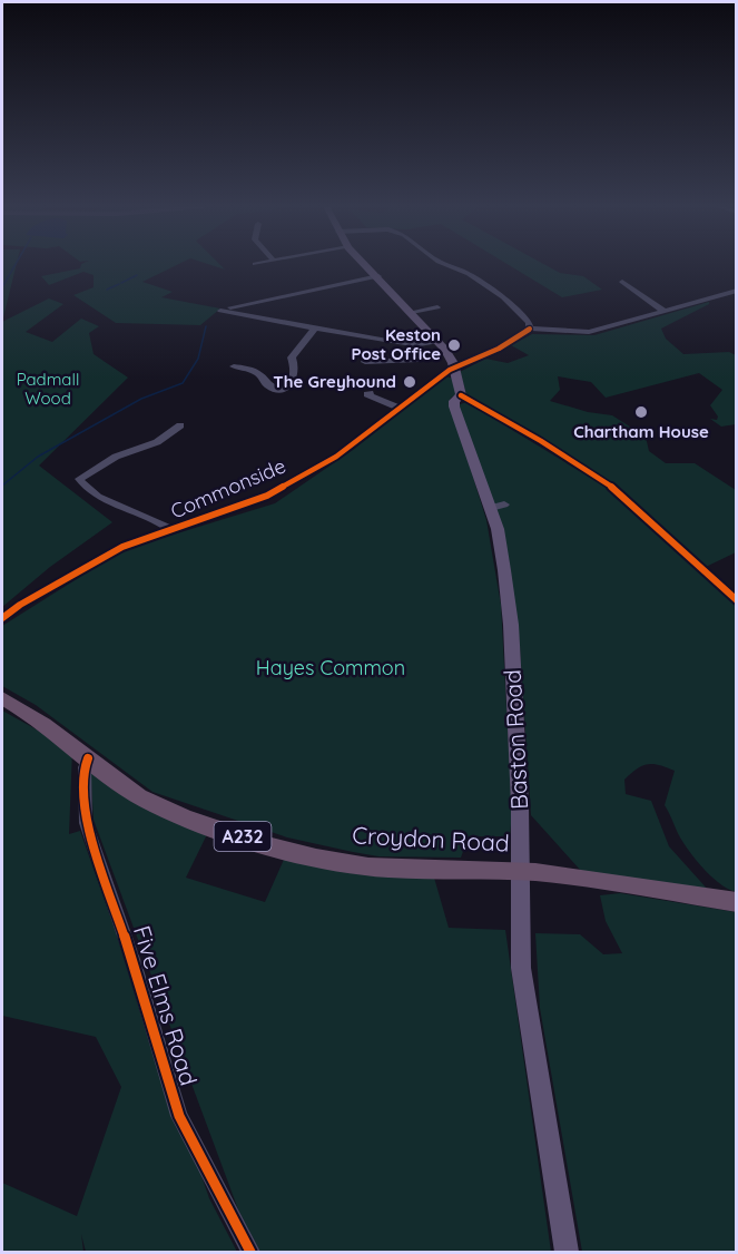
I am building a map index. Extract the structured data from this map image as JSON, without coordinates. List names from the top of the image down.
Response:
{
  "streets": {
    "highway": ["A232", "Croydon Road"],
    "main road": ["Baston Road"],
    "street": ["Commonside", "Five Elms Road"]
  },
  "crossings": [
    ["Baston Road", "Croydon Road"],
    ["Croydon Road", "Five Elms Road"]
  ],
  "parks": ["Padmall Wood", "Hayes Common"],
  "places": ["Keston Post Office", "The Greyhound", "Chartham House"]
}
